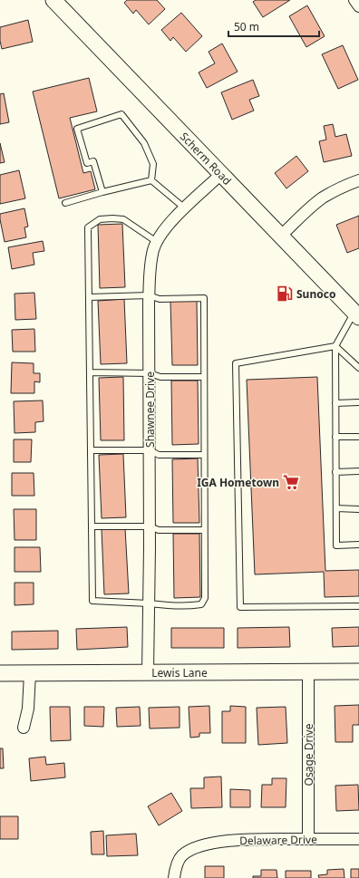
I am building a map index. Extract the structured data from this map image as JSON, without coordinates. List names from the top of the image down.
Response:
{
  "streets": {
    "street": [
      "Scherm Road",
      "Shawnee Drive",
      "Lewis Lane",
      "Osage Drive",
      "Delaware Drive"
    ]
  },
  "crossings": [
    ["Scherm Road", "Shawnee Drive"],
    ["Shawnee Drive", "Lewis Lane"],
    ["Lewis Lane", "Osage Drive"],
    ["Osage Drive", "Delaware Drive"]
  ],
  "places": {
    "fuel station": ["Sunoco"],
    "supermarket": ["IGA Hometown"]
  },
  "scale_bar": "50 m"
}
